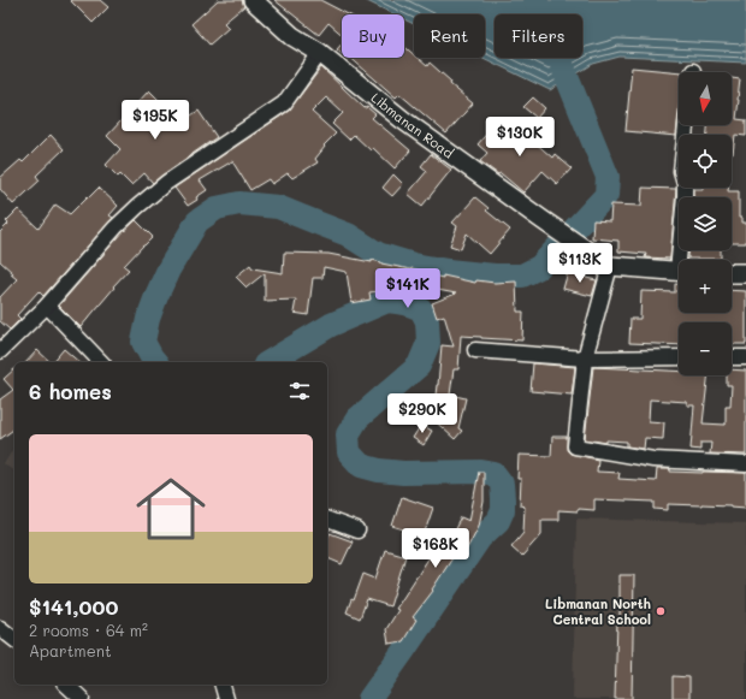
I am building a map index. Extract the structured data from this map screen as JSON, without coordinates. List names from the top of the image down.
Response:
{
  "streets": {
    "main road": ["Libmanan Road"]
  },
  "places": ["Libmanan North Central School"],
  "north": "bottom",
  "page": {
    "chip": ["Buy", "Rent", "Filters"],
    "map_buttons": ["+", "−"],
    "price": [
      "$195K",
      "$130K",
      "$113K",
      "$141K",
      "$290K",
      "$168K"
    ],
    "heading": "6 homes",
    "list": [
      {
        "name": "$141,000",
        "note": "2 rooms · 64 m² · Apartment"
      }
    ]
  }
}
